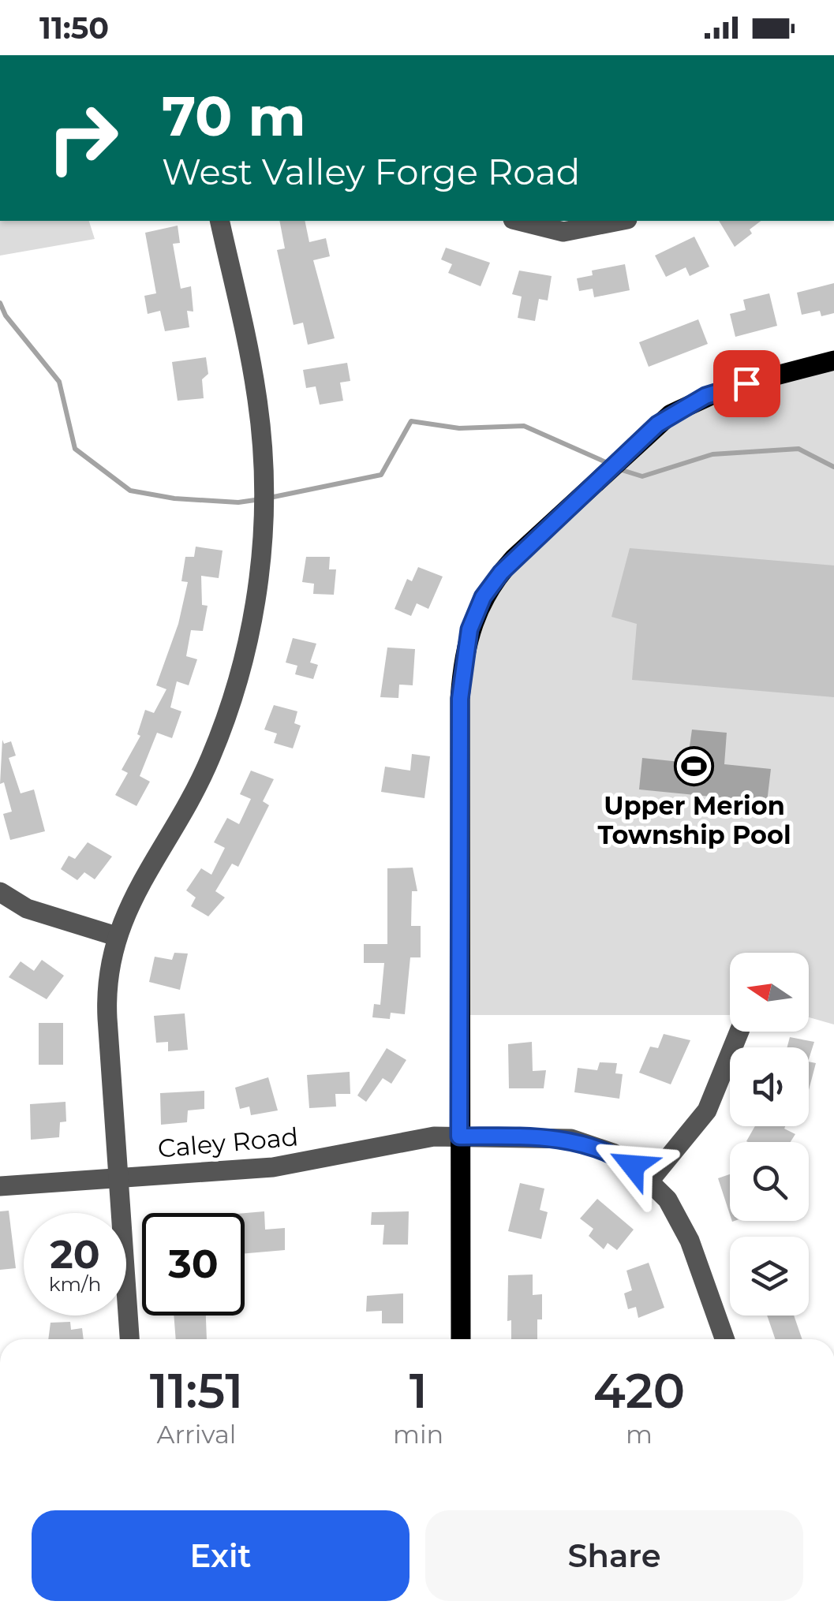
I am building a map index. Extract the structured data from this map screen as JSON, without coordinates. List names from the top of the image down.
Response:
{
  "streets": {
    "street": ["Caley Road"]
  },
  "places": {
    "sports": ["Upper Merion Township Pool"]
  },
  "north": "left",
  "page": {
    "status": "11:50",
    "turn": ["70 m", "West Valley Forge Road"],
    "speed": "20 km/h",
    "limit": "30",
    "eta": [
      "11:51",
      "Arrival",
      "1",
      "min",
      "420",
      "m"
    ],
    "buttons": ["Exit", "Share"]
  }
}
